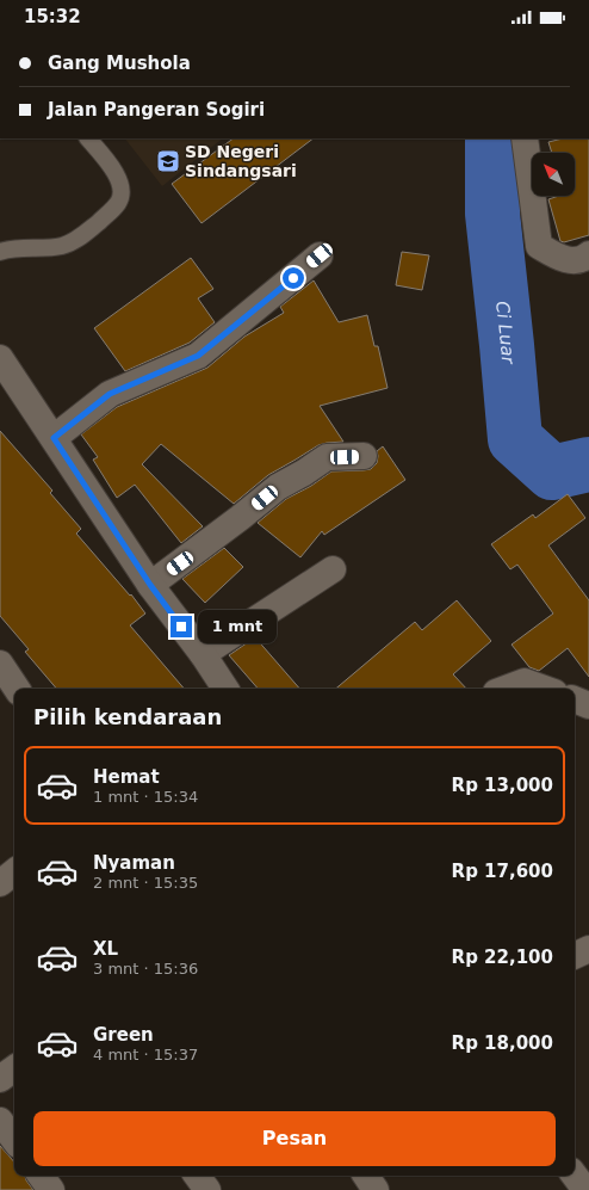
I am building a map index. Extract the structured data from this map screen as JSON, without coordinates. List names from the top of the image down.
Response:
{
  "water": ["Ci Luar"],
  "places": {
    "school or university": ["SD Negeri Sindangsari"]
  },
  "north": "top left",
  "page": {
    "status": "15:32",
    "banner": ["Gang Mushola", "Jalan Pangeran Sogiri"],
    "bubble": "1 mnt",
    "heading": "Pilih kendaraan",
    "list": [
      {
        "name": "Hemat",
        "note": "1 mnt · 15:34",
        "value": "Rp 13,000"
      },
      {
        "name": "Nyaman",
        "note": "2 mnt · 15:35",
        "value": "Rp 17,600"
      },
      {
        "name": "XL",
        "note": "3 mnt · 15:36",
        "value": "Rp 22,100"
      },
      {
        "name": "Green",
        "note": "4 mnt · 15:37",
        "value": "Rp 18,000"
      }
    ],
    "buttons": "Pesan"
  }
}
